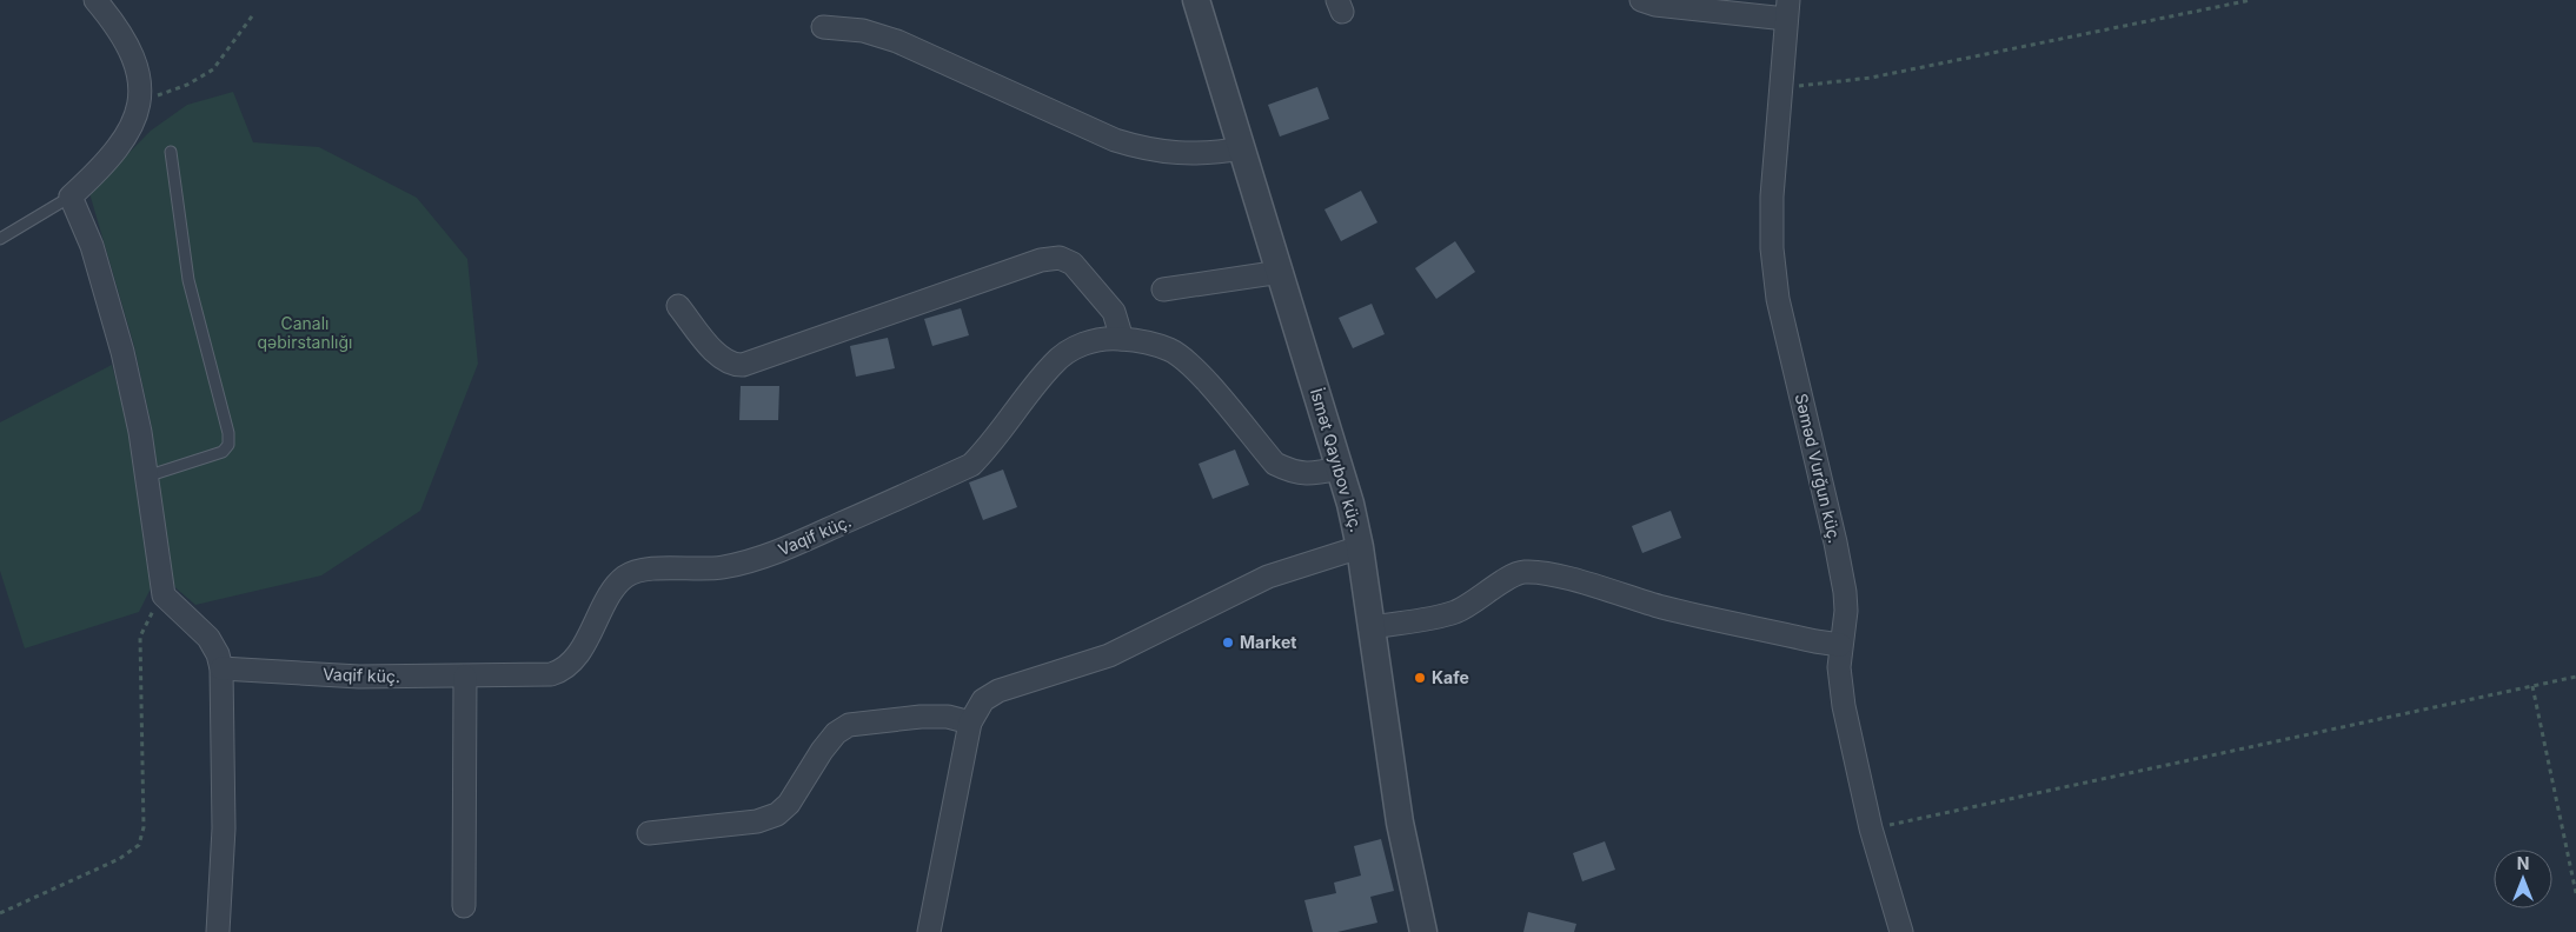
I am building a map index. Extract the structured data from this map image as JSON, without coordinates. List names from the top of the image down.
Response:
{
  "streets": {
    "street": ["İsmət Qayıbov küç.", "Səməd Vurğun küç.", "Vaqif küç."]
  },
  "crossings": [
    ["İsmət Qayıbov küç.", "Vaqif küç."]
  ],
  "parks": ["Canalı qəbirstanlığı"],
  "places": ["Market", "Kafe"],
  "north": "top"
}
